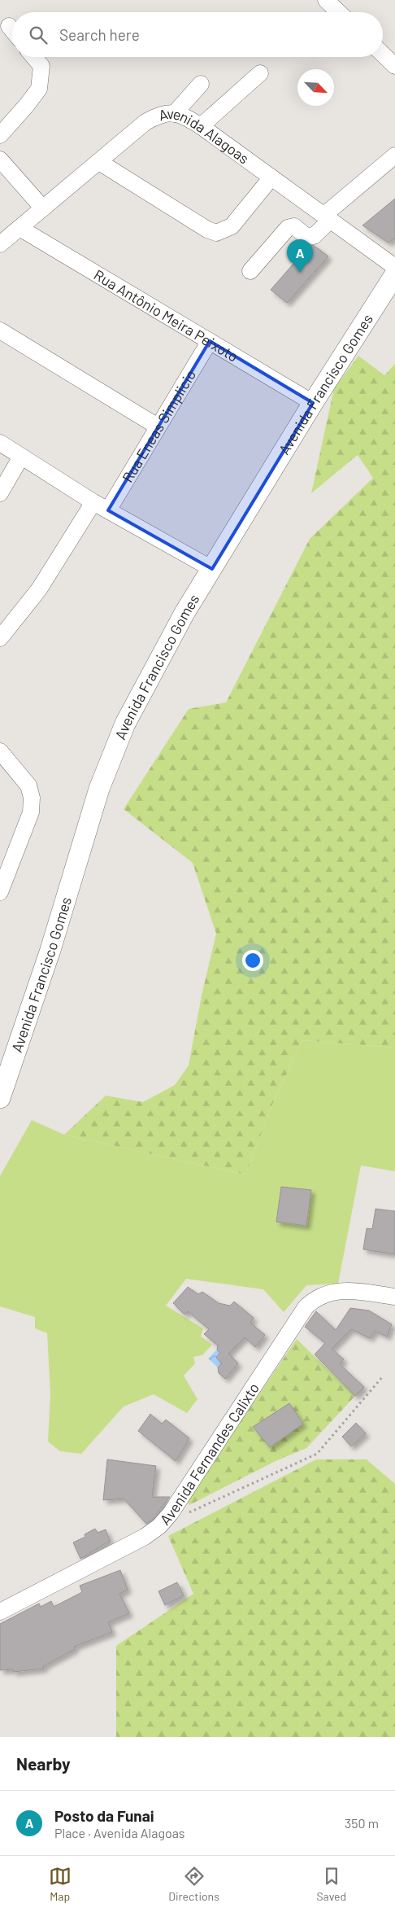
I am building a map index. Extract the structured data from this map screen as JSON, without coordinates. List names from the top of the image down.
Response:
{
  "streets": {
    "main road": ["Avenida Francisco Gomes"],
    "street": [
      "Avenida Alagoas",
      "Rua Antônio Meira Peixoto",
      "Rua Eneas Simplicio",
      "Avenida Fernandes Calixto"
    ]
  },
  "crossings": [
    ["Avenida Alagoas", "Rua Antônio Meira Peixoto"],
    ["Rua Antônio Meira Peixoto", "Avenida Francisco Gomes"],
    ["Rua Antônio Meira Peixoto", "Rua Eneas Simplicio"]
  ],
  "north": "bottom right",
  "page": {
    "search": "Search here",
    "pins": "A",
    "heading": "Nearby",
    "list": [
      {
        "mark": "A",
        "name": "Posto da Funai",
        "note": "Place · Avenida Alagoas",
        "value": "350 m"
      }
    ],
    "nav": ["Map", "Directions", "Saved"]
  }
}
